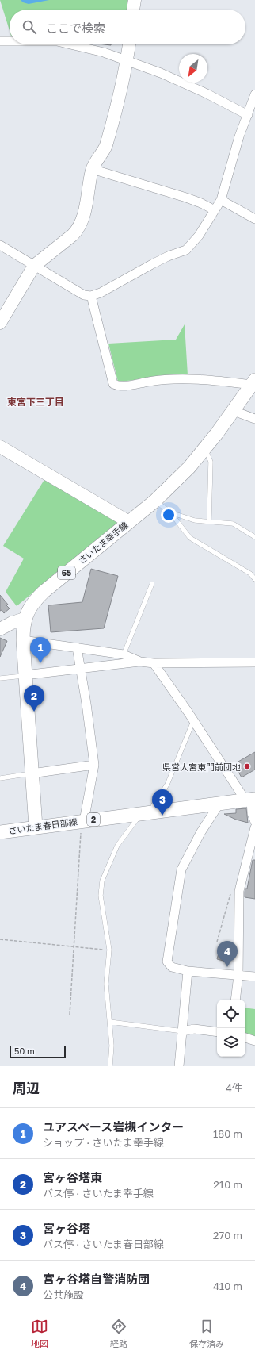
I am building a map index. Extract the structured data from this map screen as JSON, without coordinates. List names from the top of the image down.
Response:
{
  "streets": {
    "main road": [
      "さいたま幸手線",
      "65",
      "2",
      "さいたま春日部線"
    ]
  },
  "crossings": [
    ["さいたま幸手線", "さいたま春日部線"]
  ],
  "districts": ["東宮下三丁目"],
  "places": ["県営大宮東門前団地"],
  "scale_bar": "50 m",
  "north": "bottom left",
  "page": {
    "search": "ここで検索",
    "pins": [
      "1",
      "2",
      "3",
      "4"
    ],
    "scale": "50 m",
    "heading": ["周辺", "4件"],
    "list": [
      {
        "mark": "1",
        "name": "ユアスペース岩槻インター",
        "note": "ショップ · さいたま幸手線",
        "value": "180 m"
      },
      {
        "mark": "2",
        "name": "宮ヶ谷塔東",
        "note": "バス停 · さいたま幸手線",
        "value": "210 m"
      },
      {
        "mark": "3",
        "name": "宮ヶ谷塔",
        "note": "バス停 · さいたま春日部線",
        "value": "270 m"
      },
      {
        "mark": "4",
        "name": "宮ヶ谷塔自警消防団",
        "note": "公共施設",
        "value": "410 m"
      }
    ],
    "nav": ["地図", "経路", "保存済み"]
  }
}
